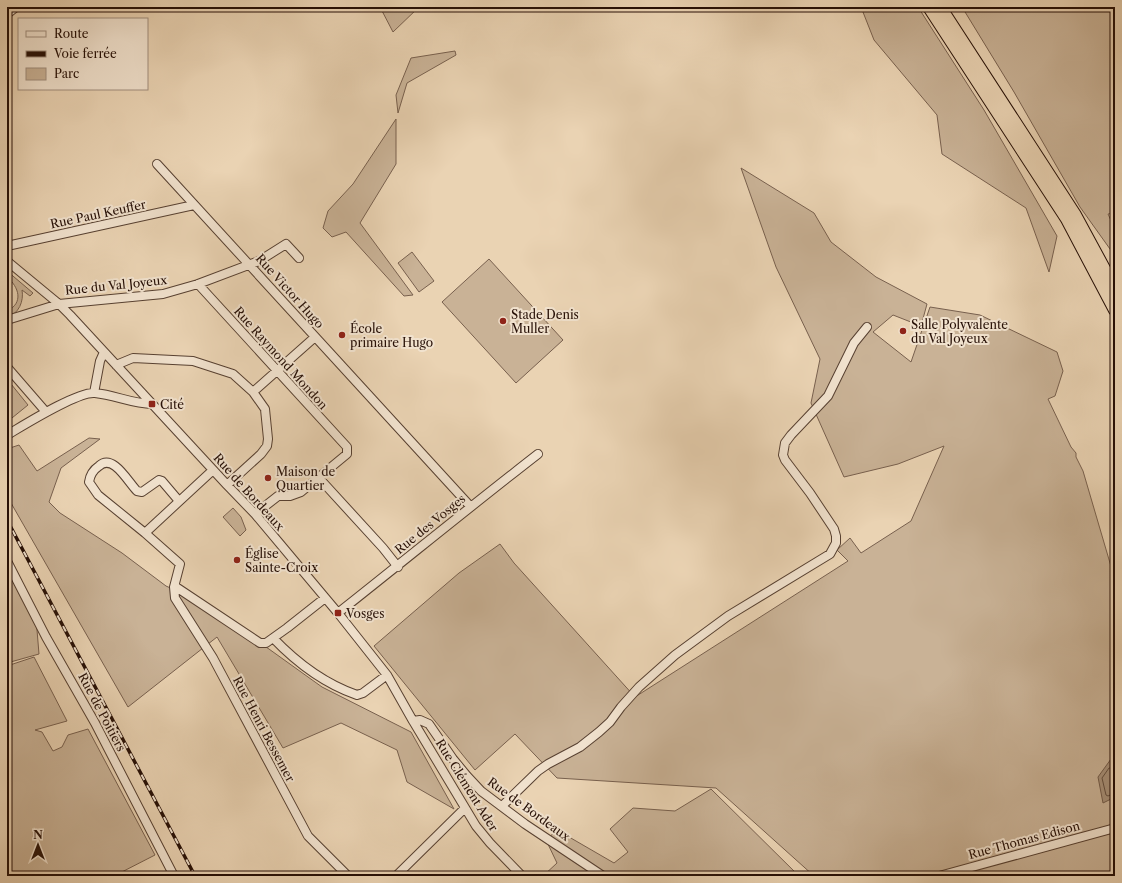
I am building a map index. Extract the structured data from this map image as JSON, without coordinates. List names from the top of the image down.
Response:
{
  "streets": {
    "street": [
      "Rue Paul Keuffer",
      "Rue du Val Joyeux",
      "Rue Victor Hugo",
      "Rue Raymond Mondon",
      "Rue de Bordeaux",
      "Rue des Vosges",
      "Rue de Poitiers",
      "Rue Henri Bessemer",
      "Rue Clément Ader",
      "Rue Thomas Edison"
    ]
  },
  "crossings": [
    ["Rue Paul Keuffer", "Rue Victor Hugo"],
    ["Rue du Val Joyeux", "Rue Victor Hugo"],
    ["Rue du Val Joyeux", "Rue Raymond Mondon"],
    ["Rue du Val Joyeux", "Rue de Bordeaux"],
    ["Rue Victor Hugo", "Rue des Vosges"],
    ["Rue de Bordeaux", "Rue des Vosges"],
    ["Rue de Bordeaux", "Rue Clément Ader"]
  ],
  "places": {
    "other": [
      "Stade Denis Muller",
      "Salle Polyvalente du Val Joyeux",
      "École primaire Hugo",
      "Maison de Quartier",
      "Église Sainte-Croix"
    ],
    "transit": ["Cité", "Vosges"]
  },
  "legend": ["Route", "Voie ferrée", "Parc"],
  "north": "top"
}
